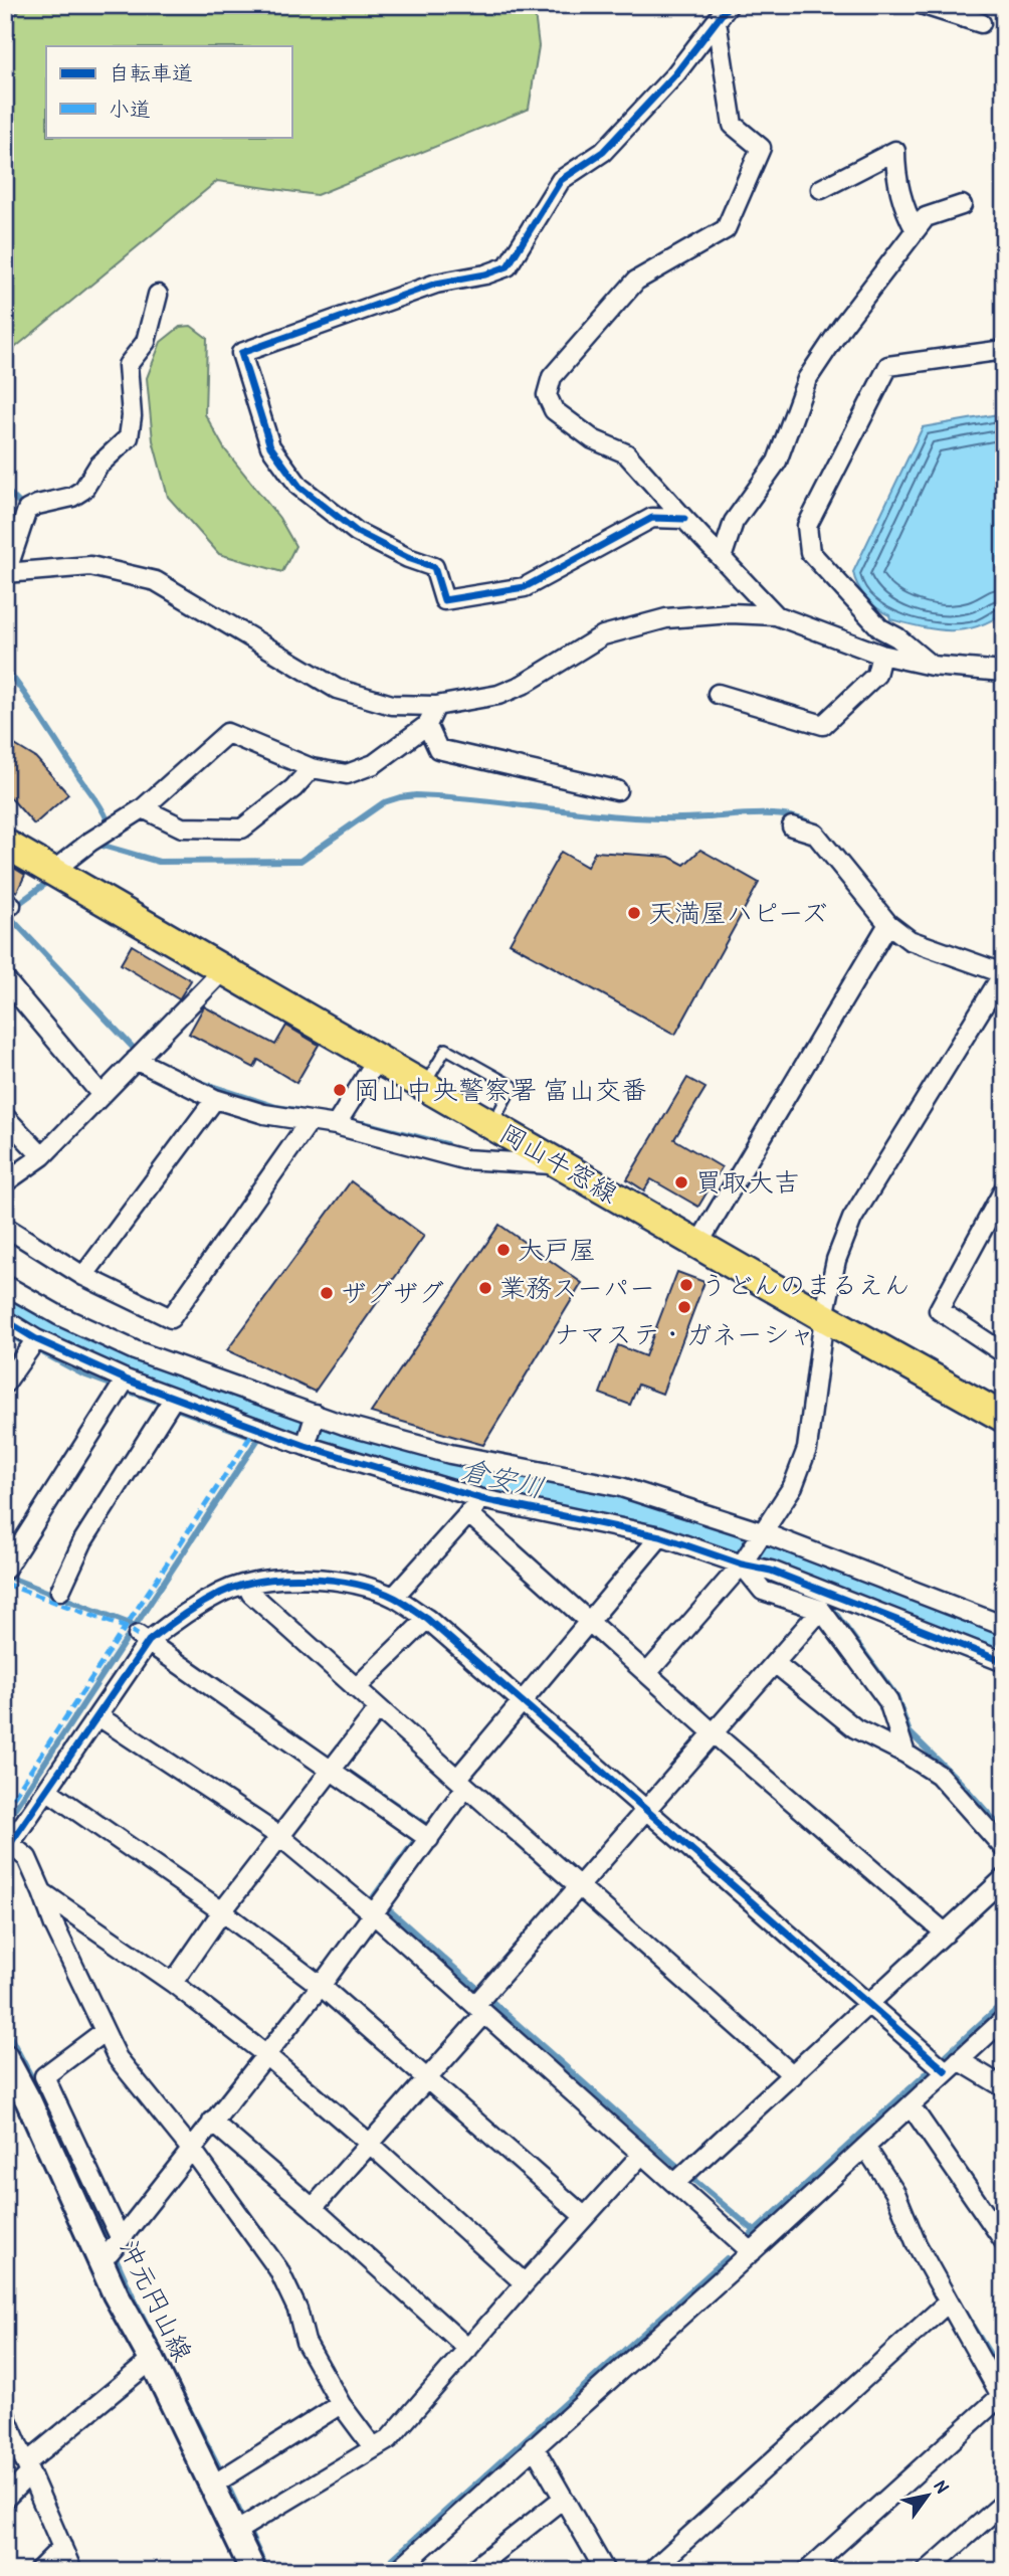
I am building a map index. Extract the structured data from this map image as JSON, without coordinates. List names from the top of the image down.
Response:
{
  "streets": {
    "main road": ["岡山牛窓線", "沖元円山線"]
  },
  "water": ["倉安川"],
  "places": [
    "天満屋ハピーズ",
    "岡山中央警察署 富山交番",
    "買取大吉",
    "大戸屋",
    "うどんのまるえん",
    "業務スーパー",
    "ザグザグ",
    "ナマステ・ガネーシャ"
  ],
  "legend": ["自転車道", "小道"],
  "north": "top right"
}
